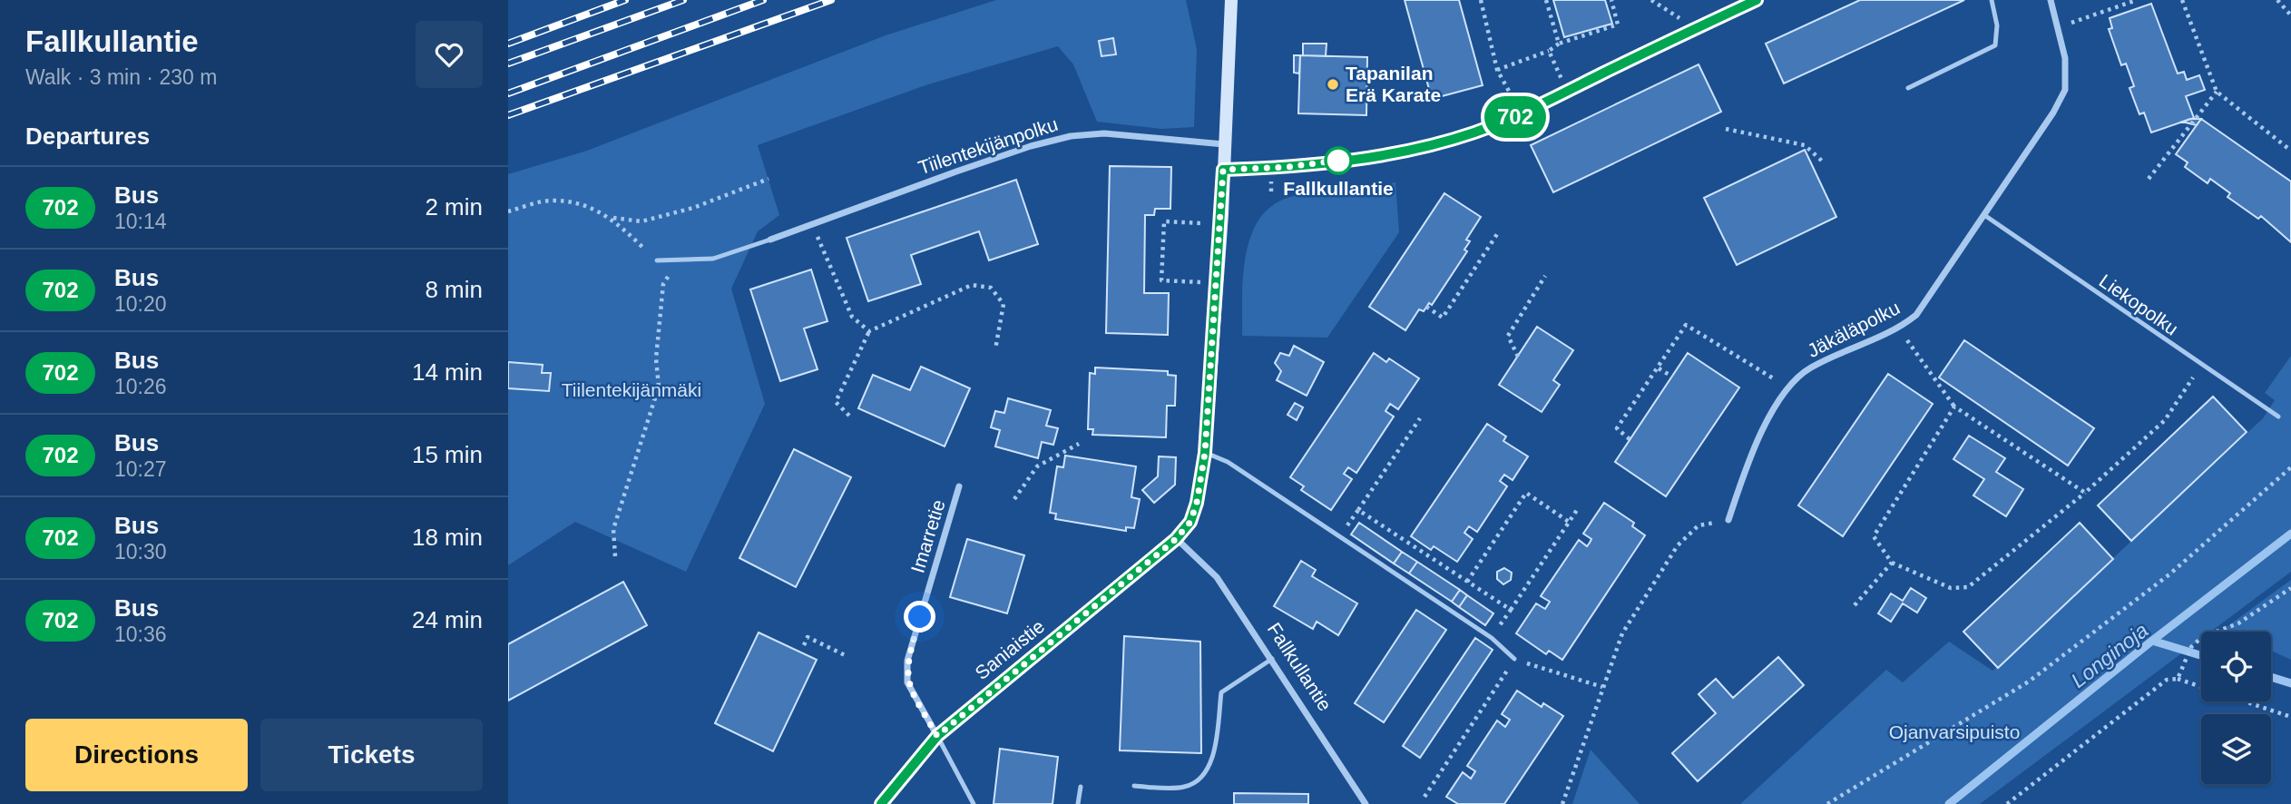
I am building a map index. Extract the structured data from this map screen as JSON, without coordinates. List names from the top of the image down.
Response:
{
  "streets": {
    "street": [
      "Tiilentekijänpolku",
      "Jäkäläpolku",
      "Imarretie",
      "Saniaistie",
      "Fallkullantie"
    ],
    "lane": ["Liekopolku"]
  },
  "crossings": [
    ["Liekopolku", "Jäkäläpolku"],
    ["Imarretie", "Saniaistie"],
    ["Saniaistie", "Fallkullantie"]
  ],
  "water": ["Longinoja"],
  "parks": ["Tiilentekijänmäki", "Ojanvarsipuisto"],
  "places": ["Tapanilan Erä Karate", "Fallkullantie"],
  "lines": ["bus line 702"],
  "page": {
    "heading": [
      ["Fallkullantie", "Walk · 3 min · 230 m"],
      "Departures"
    ],
    "on_map": "702",
    "list": [
      {
        "mark": "702",
        "name": "Bus",
        "note": "10:14",
        "value": "2 min"
      },
      {
        "mark": "702",
        "name": "Bus",
        "note": "10:20",
        "value": "8 min"
      },
      {
        "mark": "702",
        "name": "Bus",
        "note": "10:26",
        "value": "14 min"
      },
      {
        "mark": "702",
        "name": "Bus",
        "note": "10:27",
        "value": "15 min"
      },
      {
        "mark": "702",
        "name": "Bus",
        "note": "10:30",
        "value": "18 min"
      },
      {
        "mark": "702",
        "name": "Bus",
        "note": "10:36",
        "value": "24 min"
      }
    ],
    "buttons": ["Directions", "Tickets"]
  }
}
